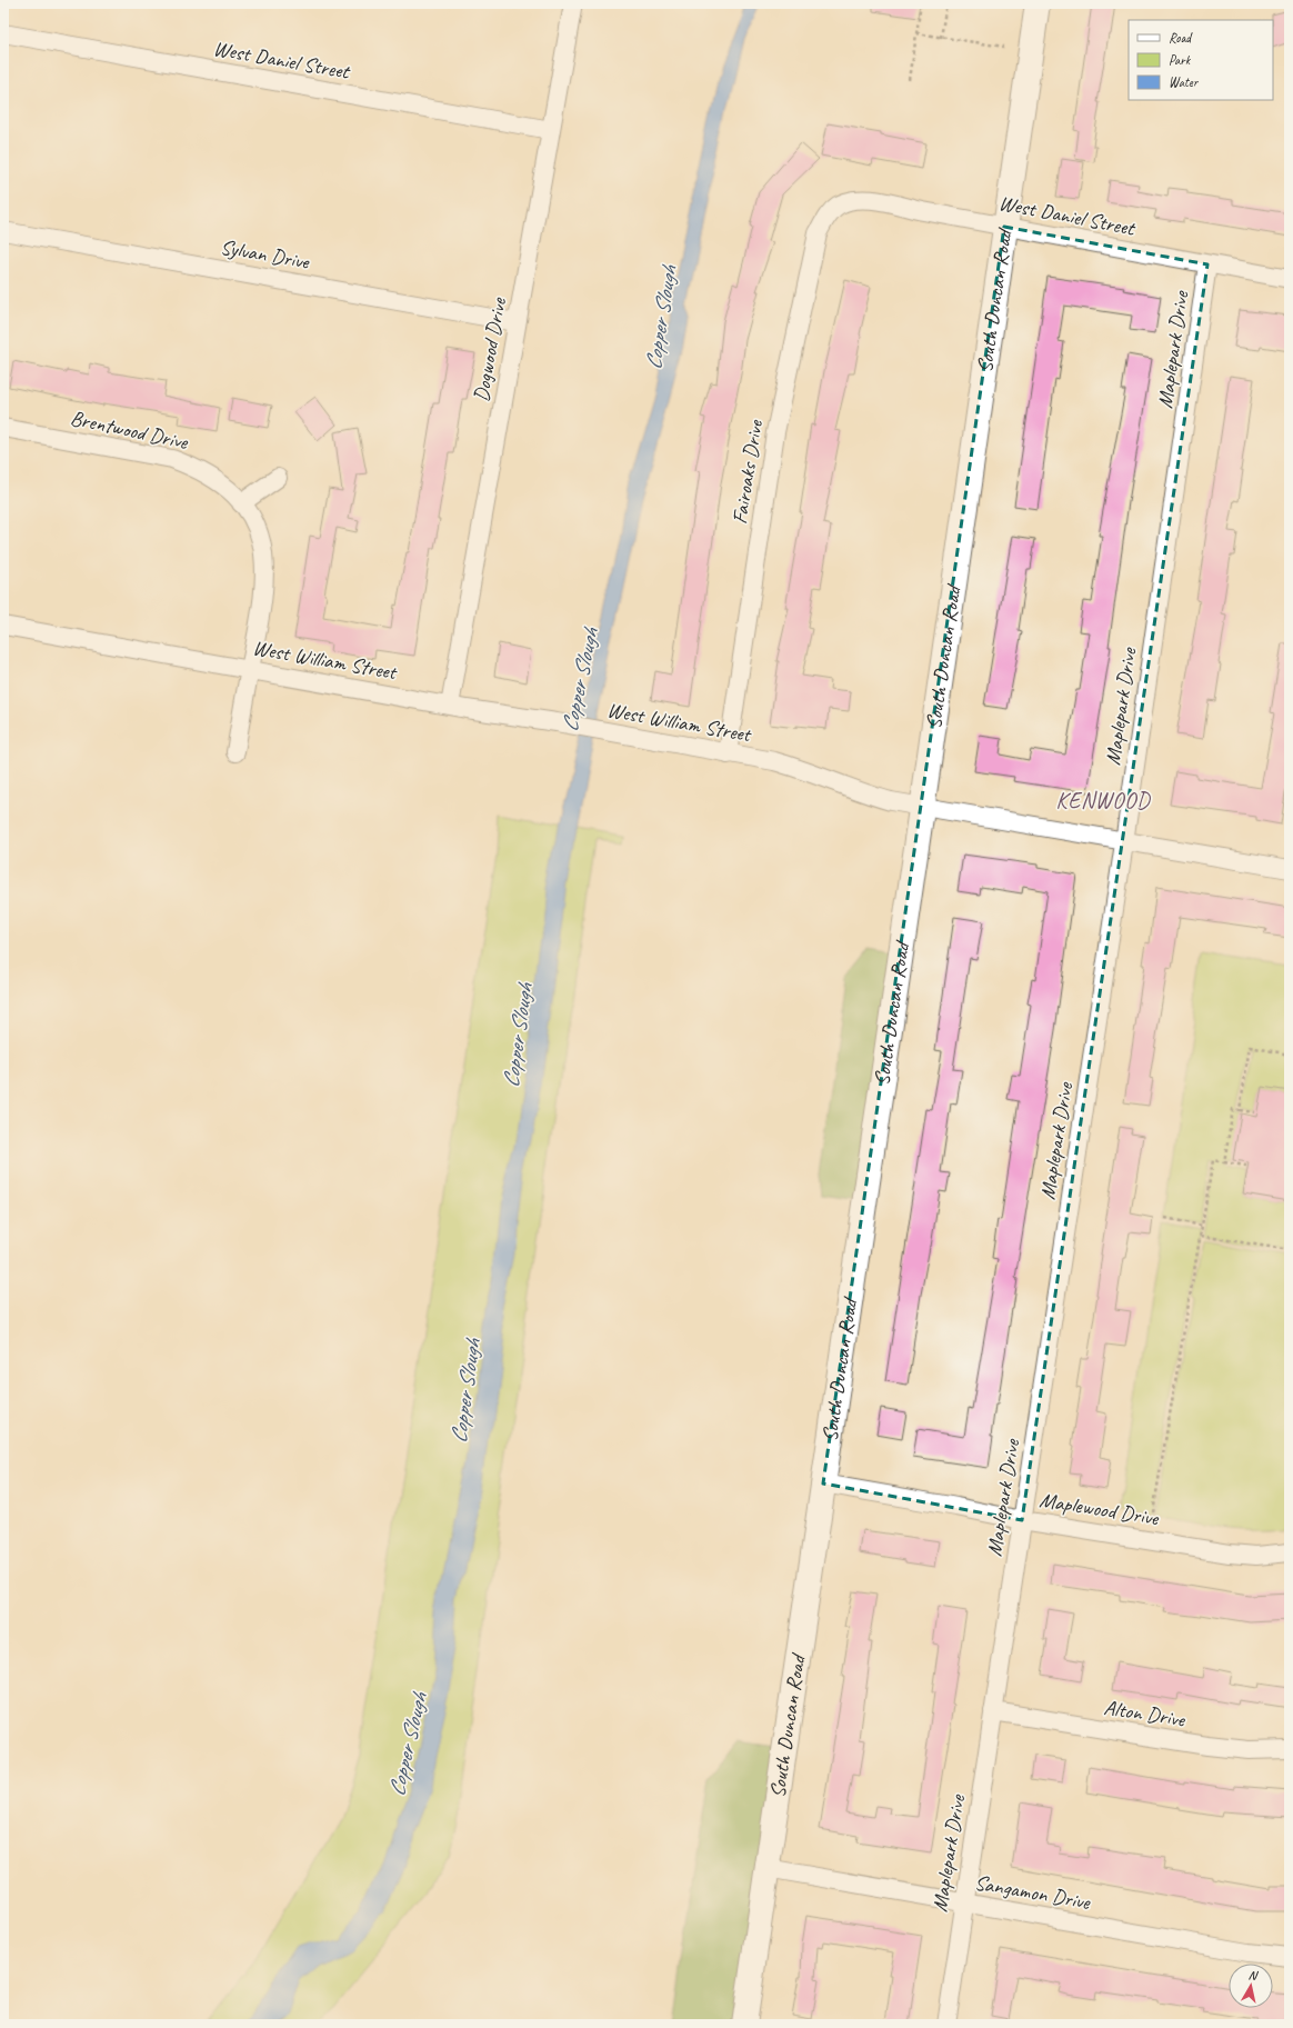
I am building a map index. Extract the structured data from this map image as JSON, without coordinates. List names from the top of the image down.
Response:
{
  "streets": {
    "main road": ["South Duncan Road"],
    "street": [
      "West Daniel Street",
      "Sylvan Drive",
      "Dogwood Drive",
      "Maplepark Drive",
      "Brentwood Drive",
      "Fairoaks Drive",
      "West William Street",
      "Maplewood Drive",
      "Alton Drive",
      "Sangamon Drive"
    ]
  },
  "crossings": [
    ["West Daniel Street", "South Duncan Road"],
    ["West Daniel Street", "Dogwood Drive"],
    ["West Daniel Street", "Maplepark Drive"],
    ["West Daniel Street", "Fairoaks Drive"],
    ["Sylvan Drive", "Dogwood Drive"],
    ["South Duncan Road", "West William Street"],
    ["South Duncan Road", "Maplewood Drive"],
    ["South Duncan Road", "Sangamon Drive"],
    ["Dogwood Drive", "West William Street"],
    ["Maplepark Drive", "West William Street"],
    ["Maplepark Drive", "Maplewood Drive"],
    ["Maplepark Drive", "Alton Drive"],
    ["Maplepark Drive", "Sangamon Drive"],
    ["Brentwood Drive", "West William Street"],
    ["Fairoaks Drive", "West William Street"]
  ],
  "districts": ["KENWOOD"],
  "water": ["Copper Slough"],
  "legend": ["Road", "Park", "Water"],
  "north": "top"
}
